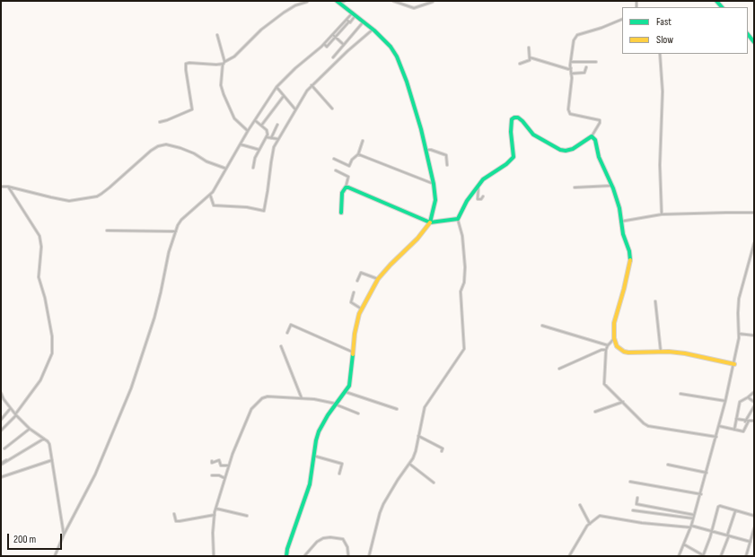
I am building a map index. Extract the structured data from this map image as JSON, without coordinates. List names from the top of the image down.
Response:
{
  "legend": ["Fast", "Slow"],
  "scale_bar": "200 m"
}
